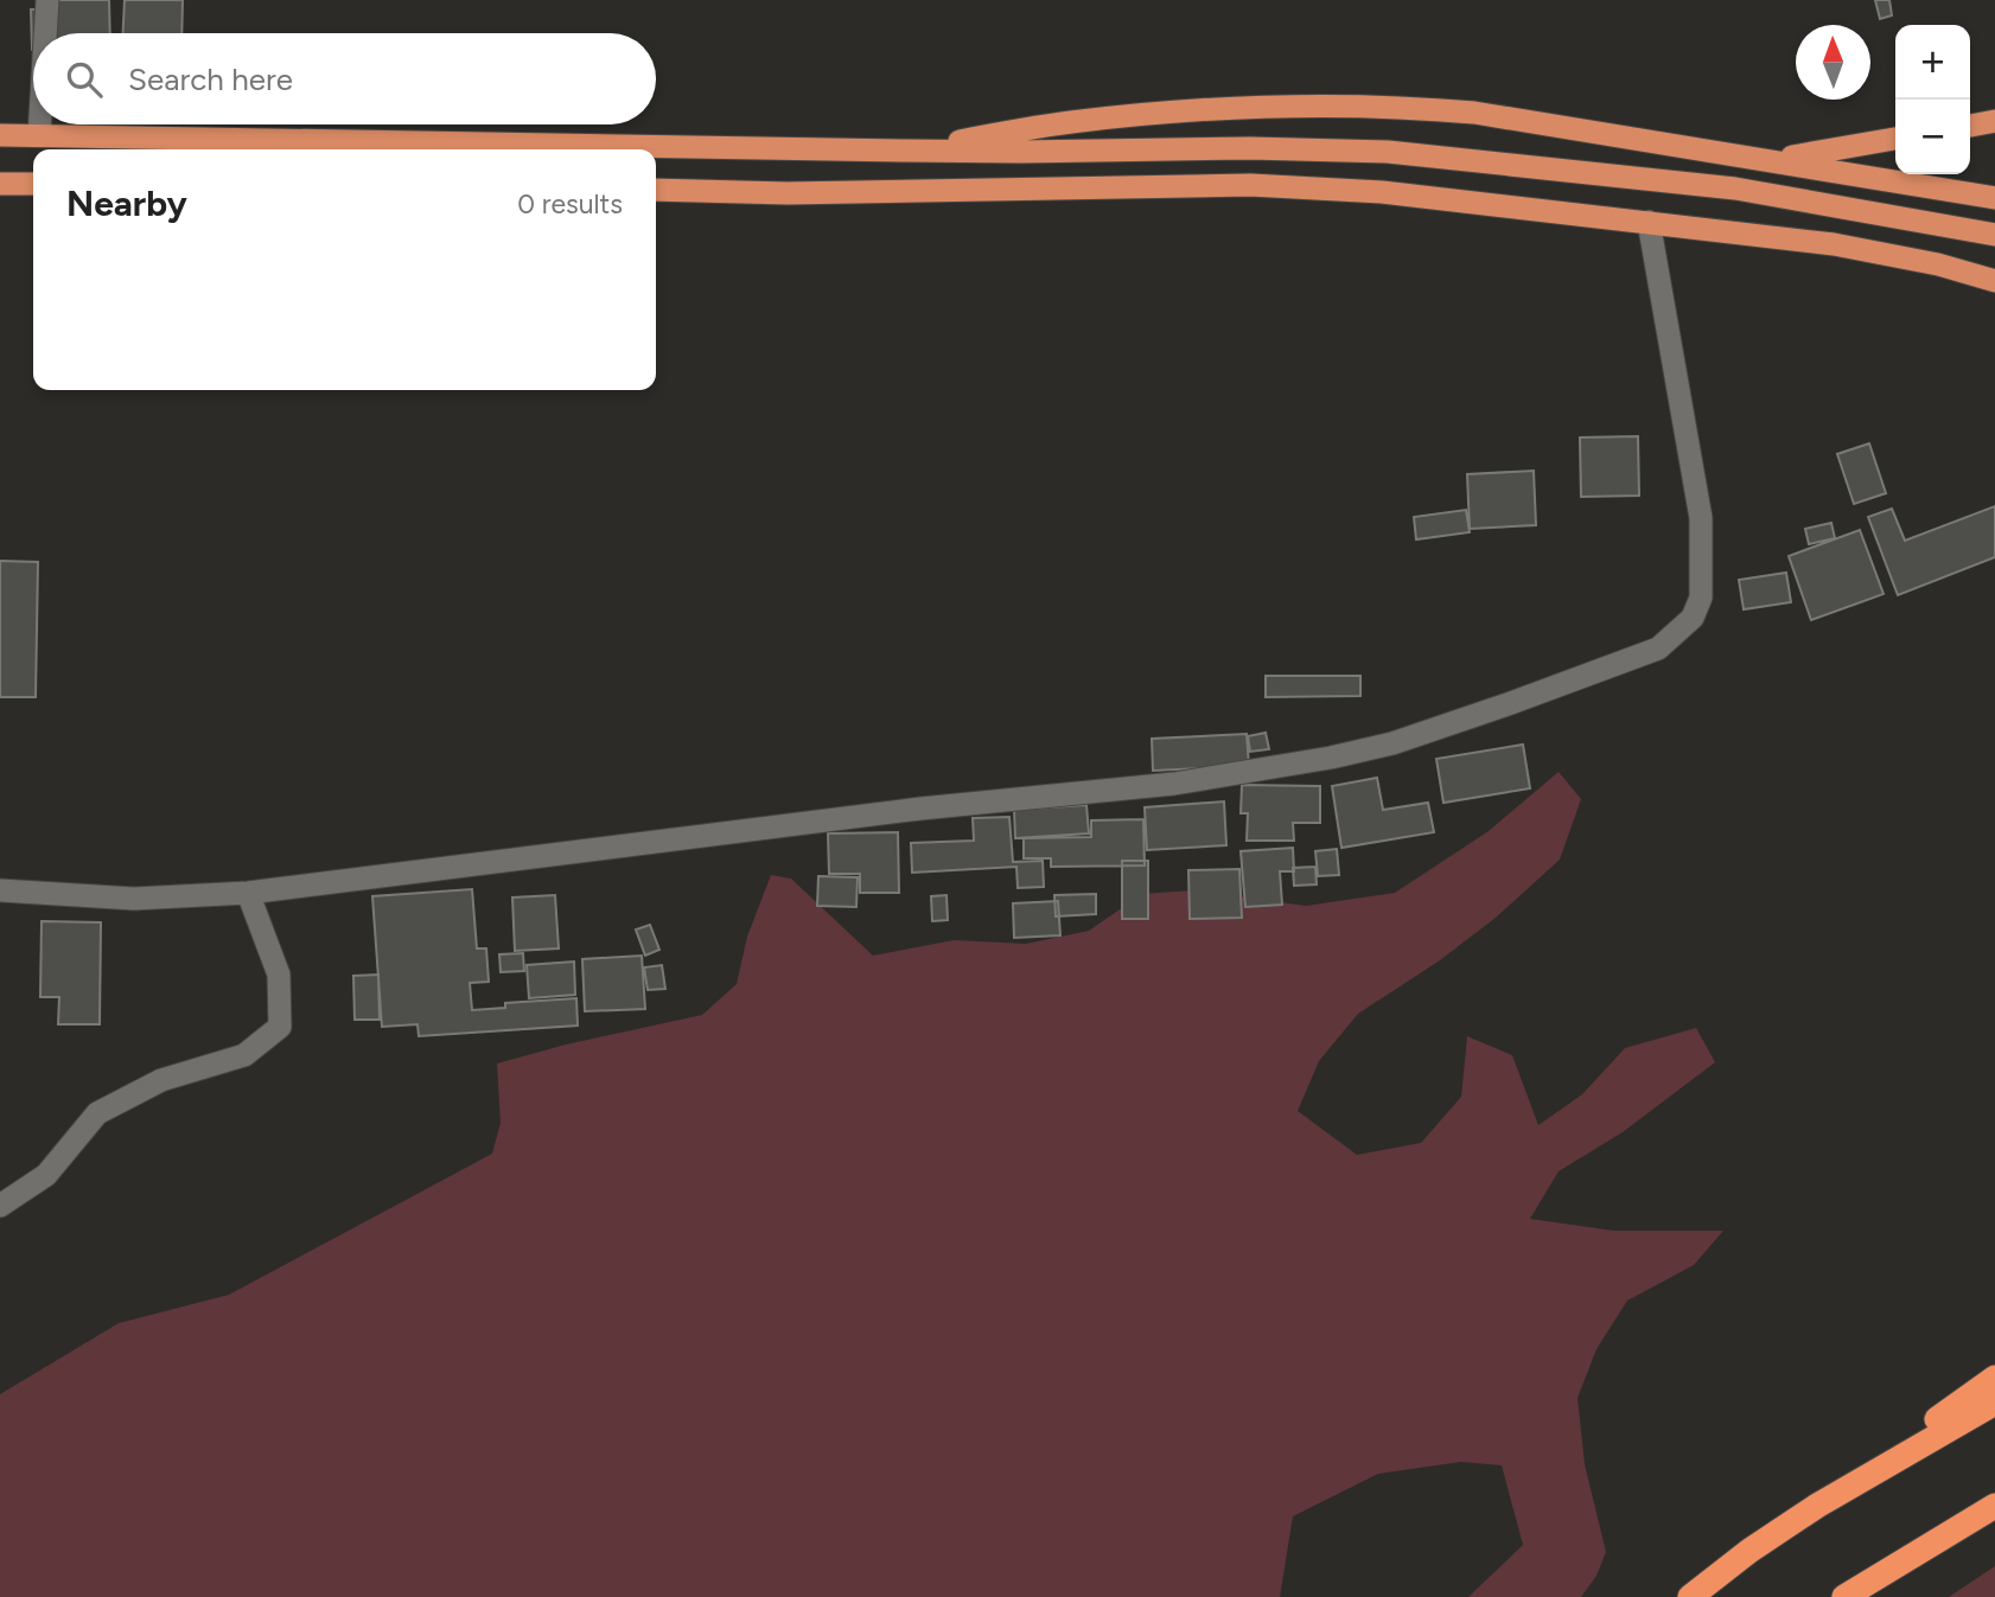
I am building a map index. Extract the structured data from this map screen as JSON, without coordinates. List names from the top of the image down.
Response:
{
  "north": "top",
  "page": {
    "map_buttons": ["+", "−"],
    "search": "Search here",
    "heading": ["Nearby", "0 results"]
  }
}
